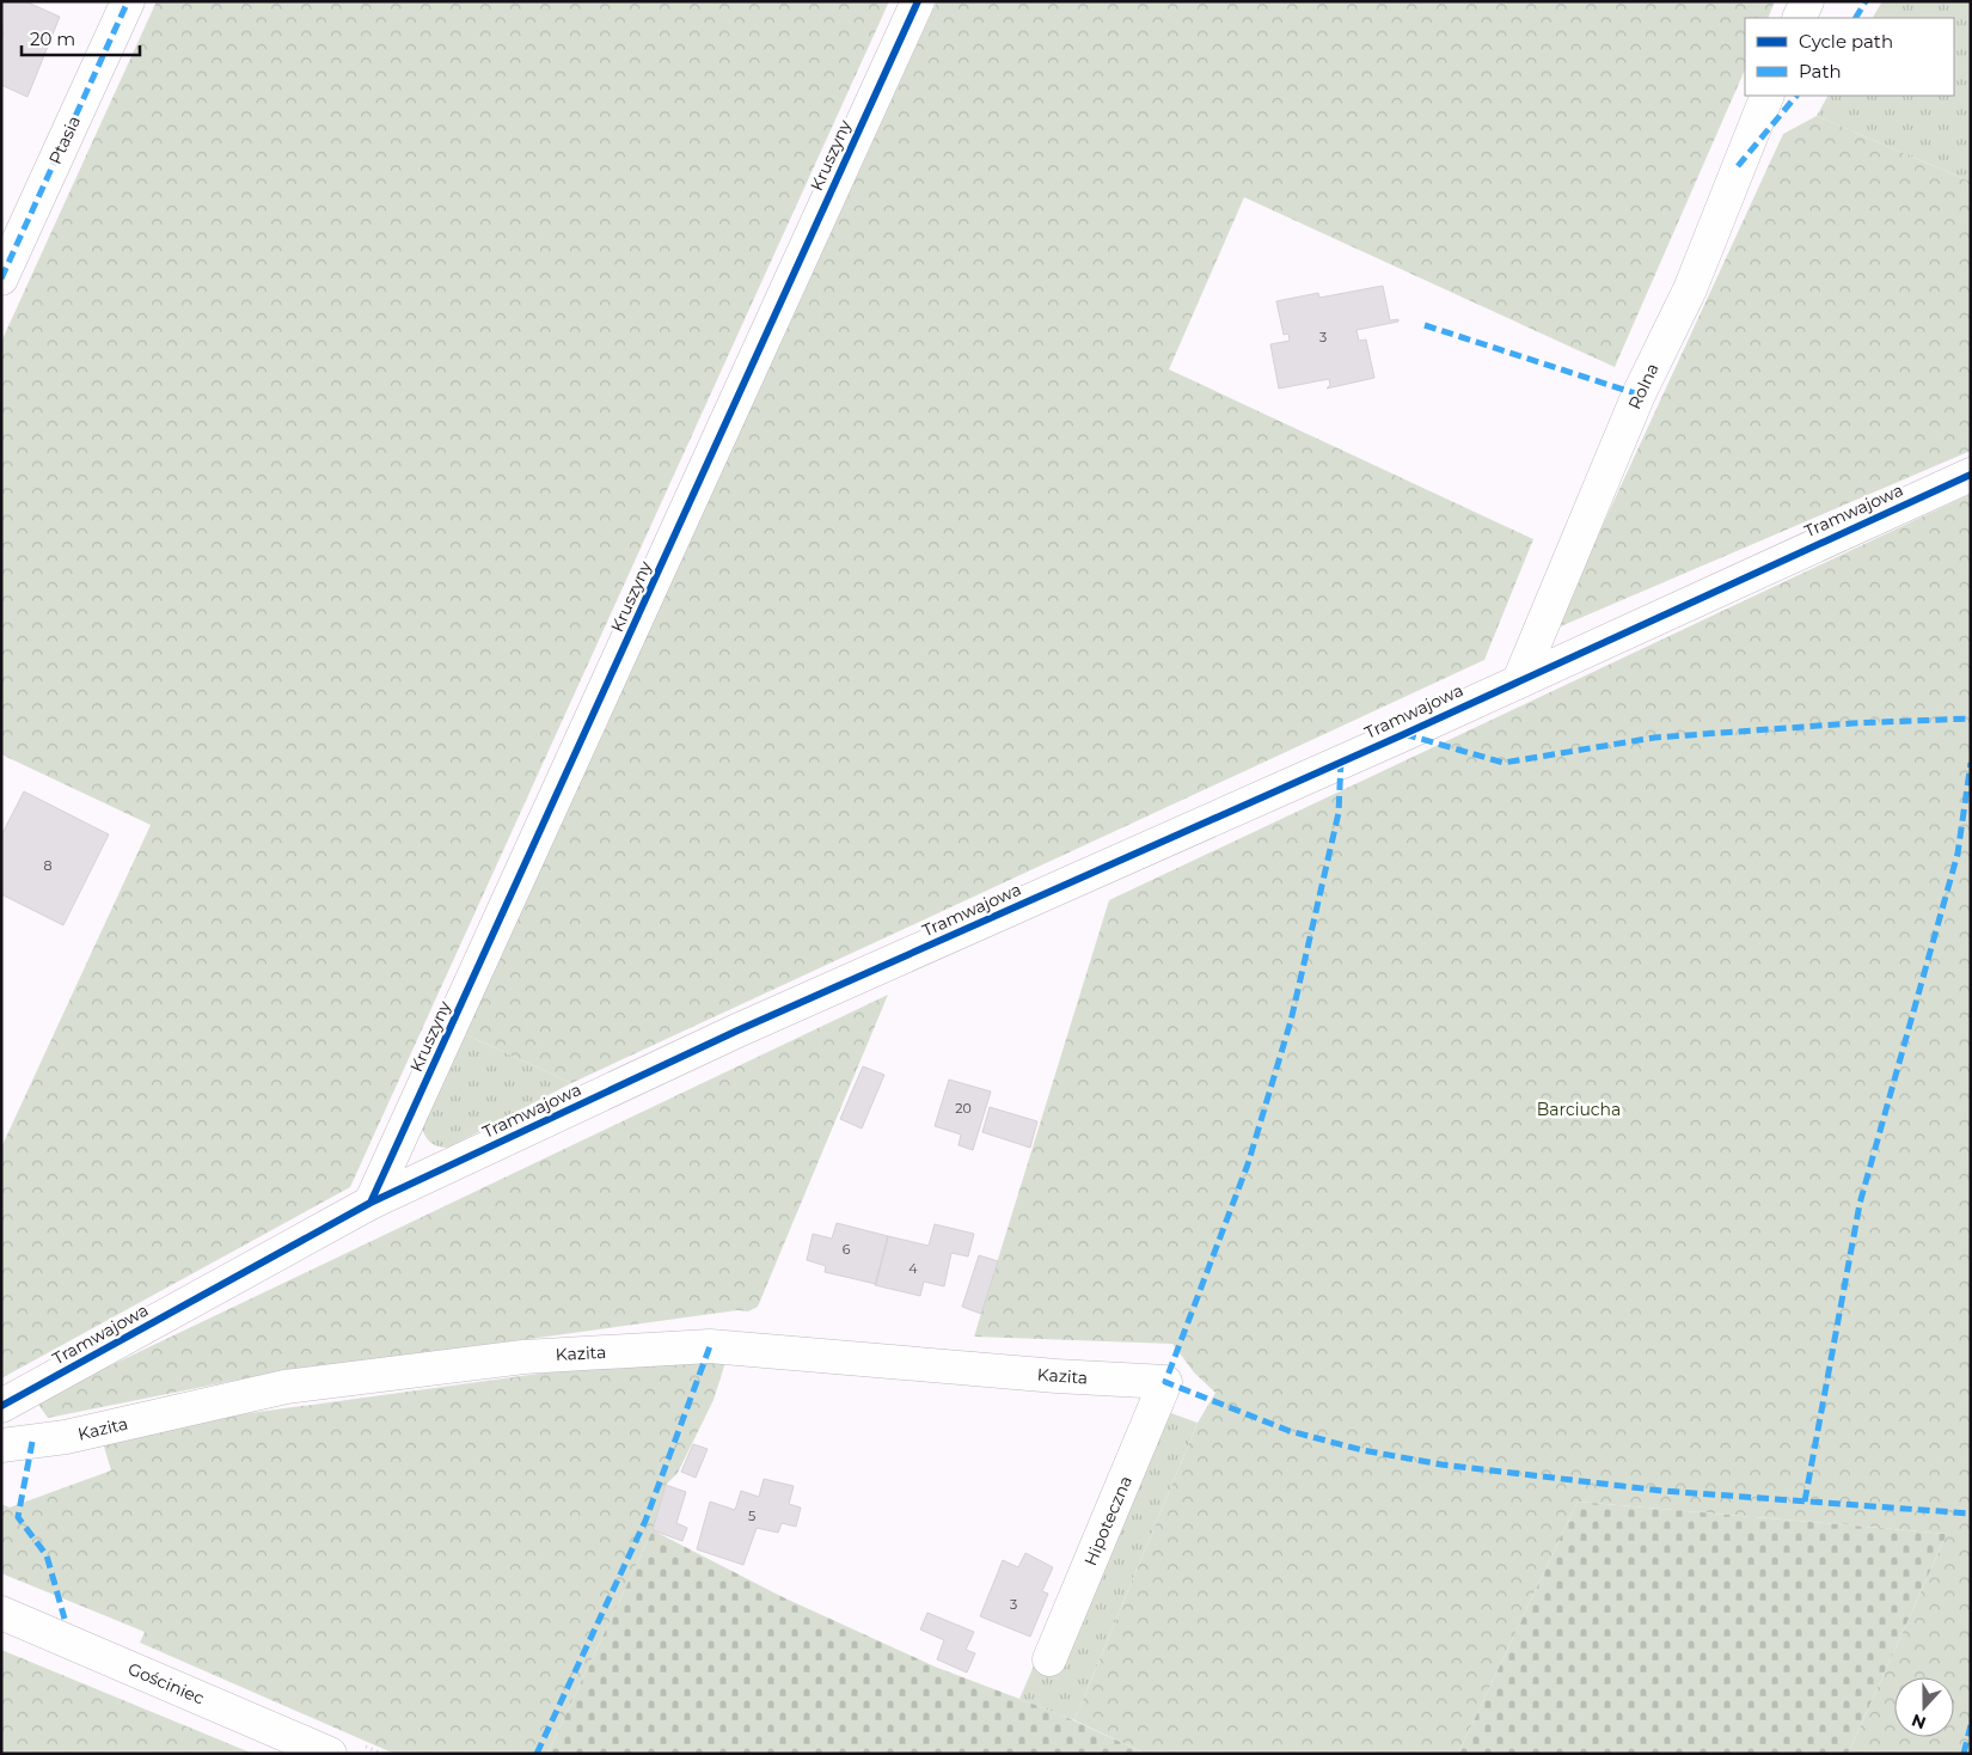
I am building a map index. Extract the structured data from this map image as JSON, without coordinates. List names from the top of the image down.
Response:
{
  "streets": {
    "street": [
      "Ptasia",
      "Kruszyny",
      "Rolna",
      "Tramwajowa",
      "Kazita",
      "Hipoteczna",
      "Gościniec"
    ]
  },
  "crossings": [
    ["Kruszyny", "Tramwajowa"],
    ["Rolna", "Tramwajowa"],
    ["Kazita", "Hipoteczna"]
  ],
  "parks": ["Barciucha"],
  "house_numbers": [
    "3",
    "8",
    "20",
    "6",
    "4",
    "5",
    "3"
  ],
  "legend": ["Cycle path", "Path"],
  "scale_bar": "20 m",
  "north": "bottom"
}
